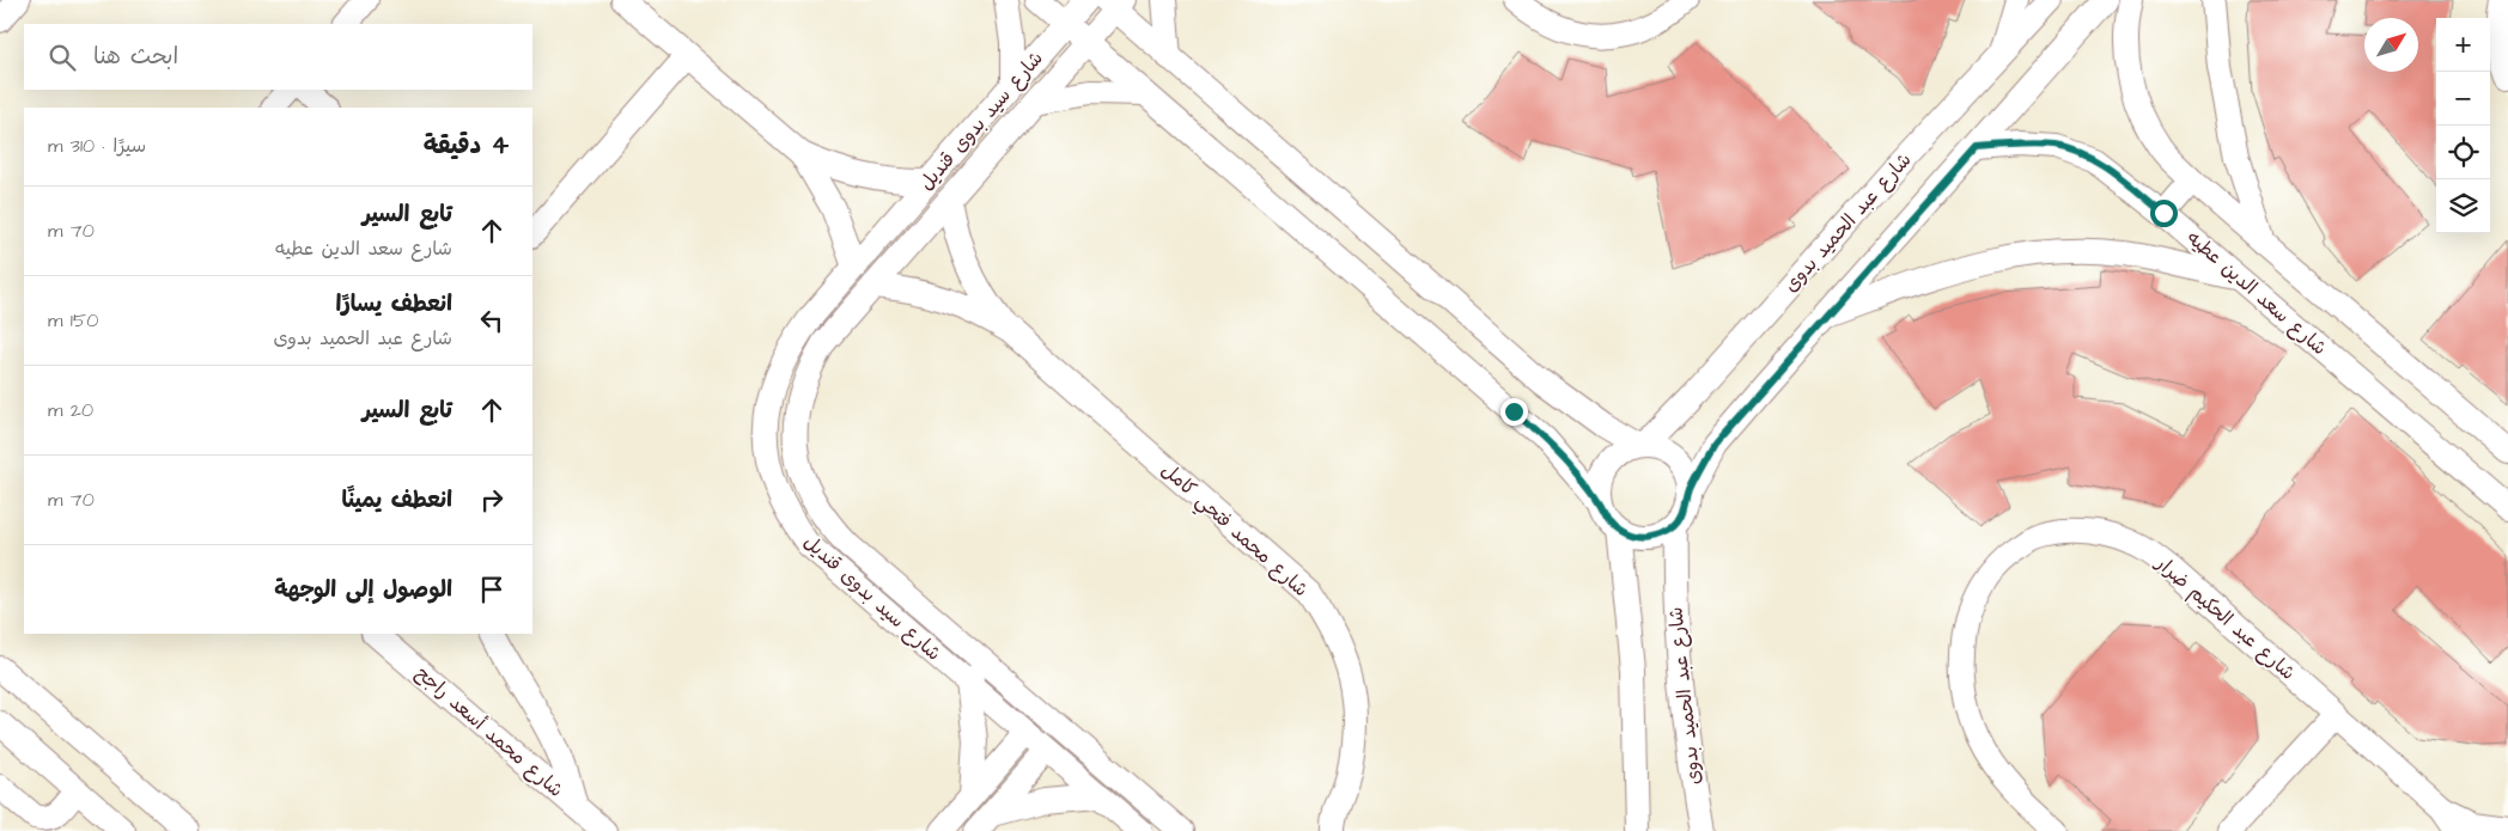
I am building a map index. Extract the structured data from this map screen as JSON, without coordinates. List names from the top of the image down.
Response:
{
  "streets": {
    "street": [
      "شارع سيد بدوى قنديل",
      "شارع عبد الحميد بدوى",
      "شارع سعد الدين عطيه",
      "شارع محمد فتحي كامل",
      "شارع عبد الحكيم ضرار",
      "شارع محمد أسعد راجح"
    ]
  },
  "crossings": [
    ["شارع سيد بدوى قنديل", "شارع محمد فتحي كامل"]
  ],
  "north": "top right",
  "page": {
    "map_buttons": ["+", "−"],
    "search": "ابحث هنا",
    "heading": ["4 دقيقة", "سيرًا · 310 m"],
    "list": [
      ["تابع السير", "شارع سعد الدين عطيه", "70 m"],
      ["انعطف يسارًا", "شارع عبد الحميد بدوى", "150 m"],
      ["تابع السير", "20 m"],
      ["انعطف يمينًا", "70 m"],
      "الوصول إلى الوجهة"
    ]
  }
}
